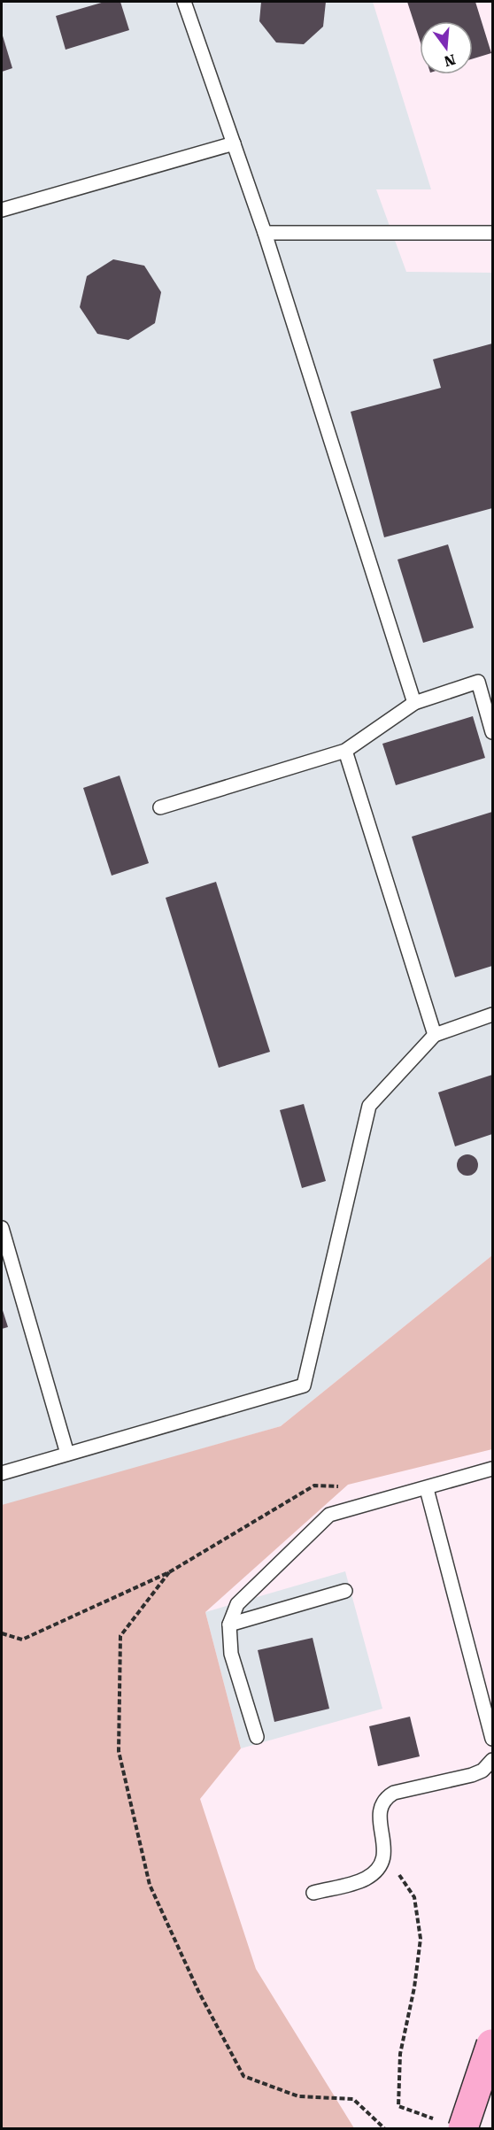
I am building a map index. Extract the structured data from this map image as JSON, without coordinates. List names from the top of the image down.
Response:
{
  "north": "bottom"
}
